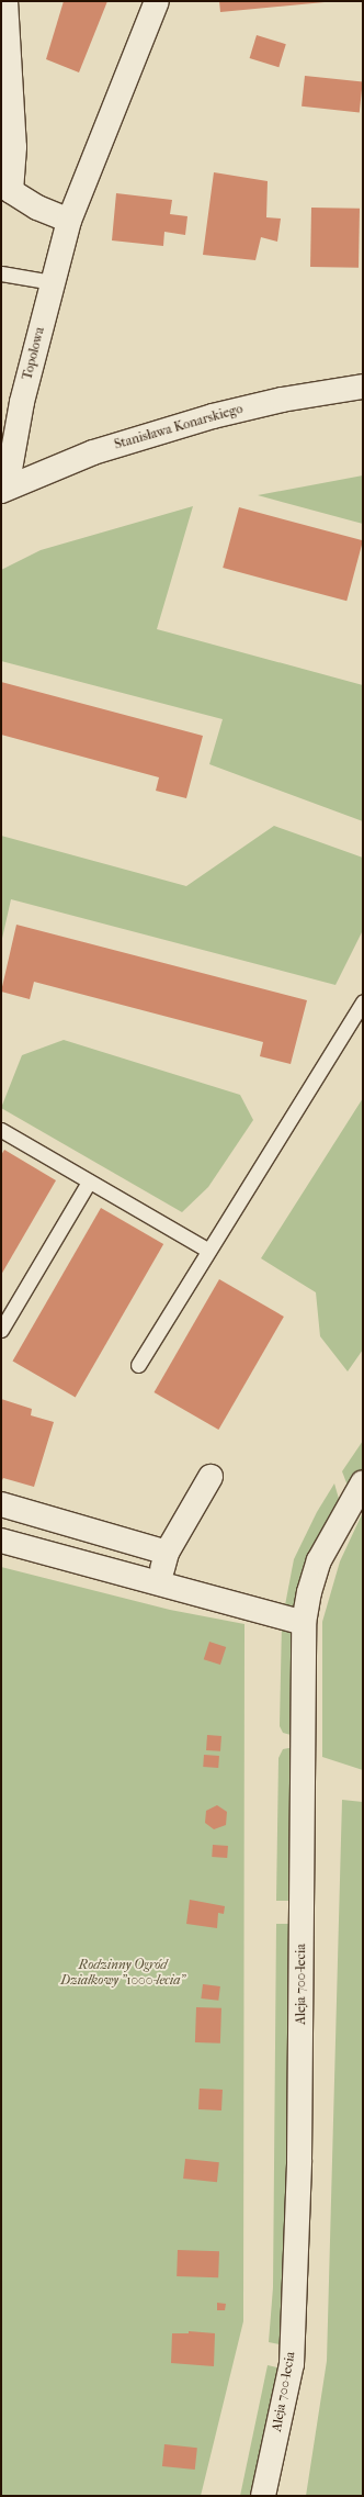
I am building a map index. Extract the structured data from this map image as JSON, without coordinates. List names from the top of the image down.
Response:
{
  "streets": {
    "street": ["Topolowa", "Stanisława Konarskiego", "Aleja 700-lecia"]
  },
  "crossings": [
    ["Topolowa", "Stanisława Konarskiego"]
  ],
  "parks": ["Rodzinny Ogród Działkowy \"1000-lecia\""]
}
